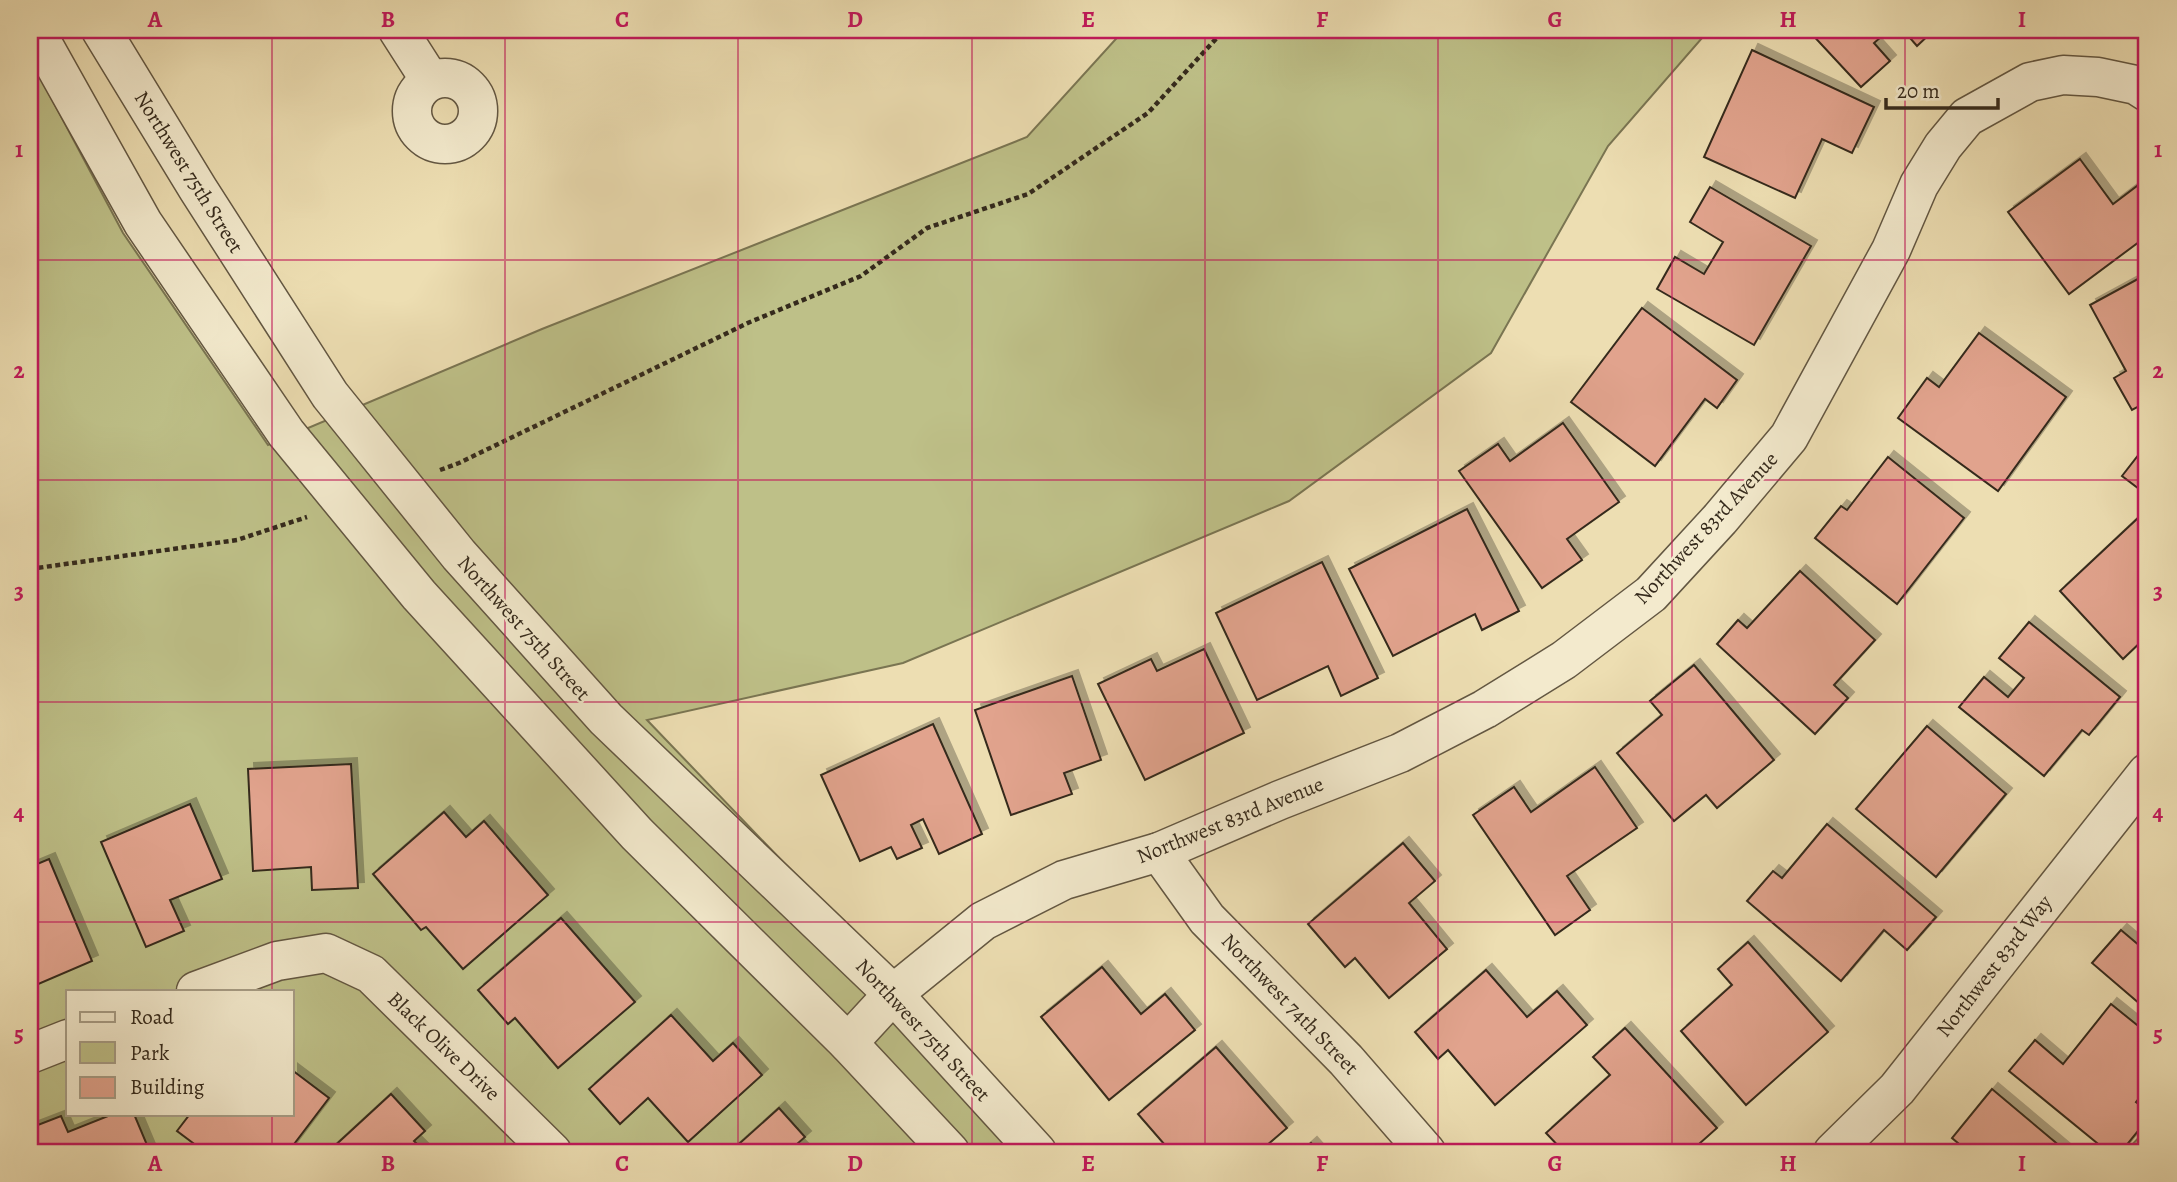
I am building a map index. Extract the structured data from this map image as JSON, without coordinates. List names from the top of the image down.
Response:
{
  "streets": {
    "street": [
      "Northwest 75th Street",
      "Northwest 83rd Avenue",
      "Northwest 83rd Way",
      "Northwest 74th Street",
      "Black Olive Drive"
    ]
  },
  "crossings": [
    ["Northwest 75th Street", "Northwest 83rd Avenue"],
    ["Northwest 83rd Avenue", "Northwest 74th Street"]
  ],
  "legend": ["Road", "Park", "Building"],
  "scale_bar": "20 m",
  "grid": {
    "columns": [
      "A",
      "B",
      "C",
      "D",
      "E",
      "F",
      "G",
      "H",
      "I"
    ],
    "rows": [
      "1",
      "2",
      "3",
      "4",
      "5"
    ]
  }
}
